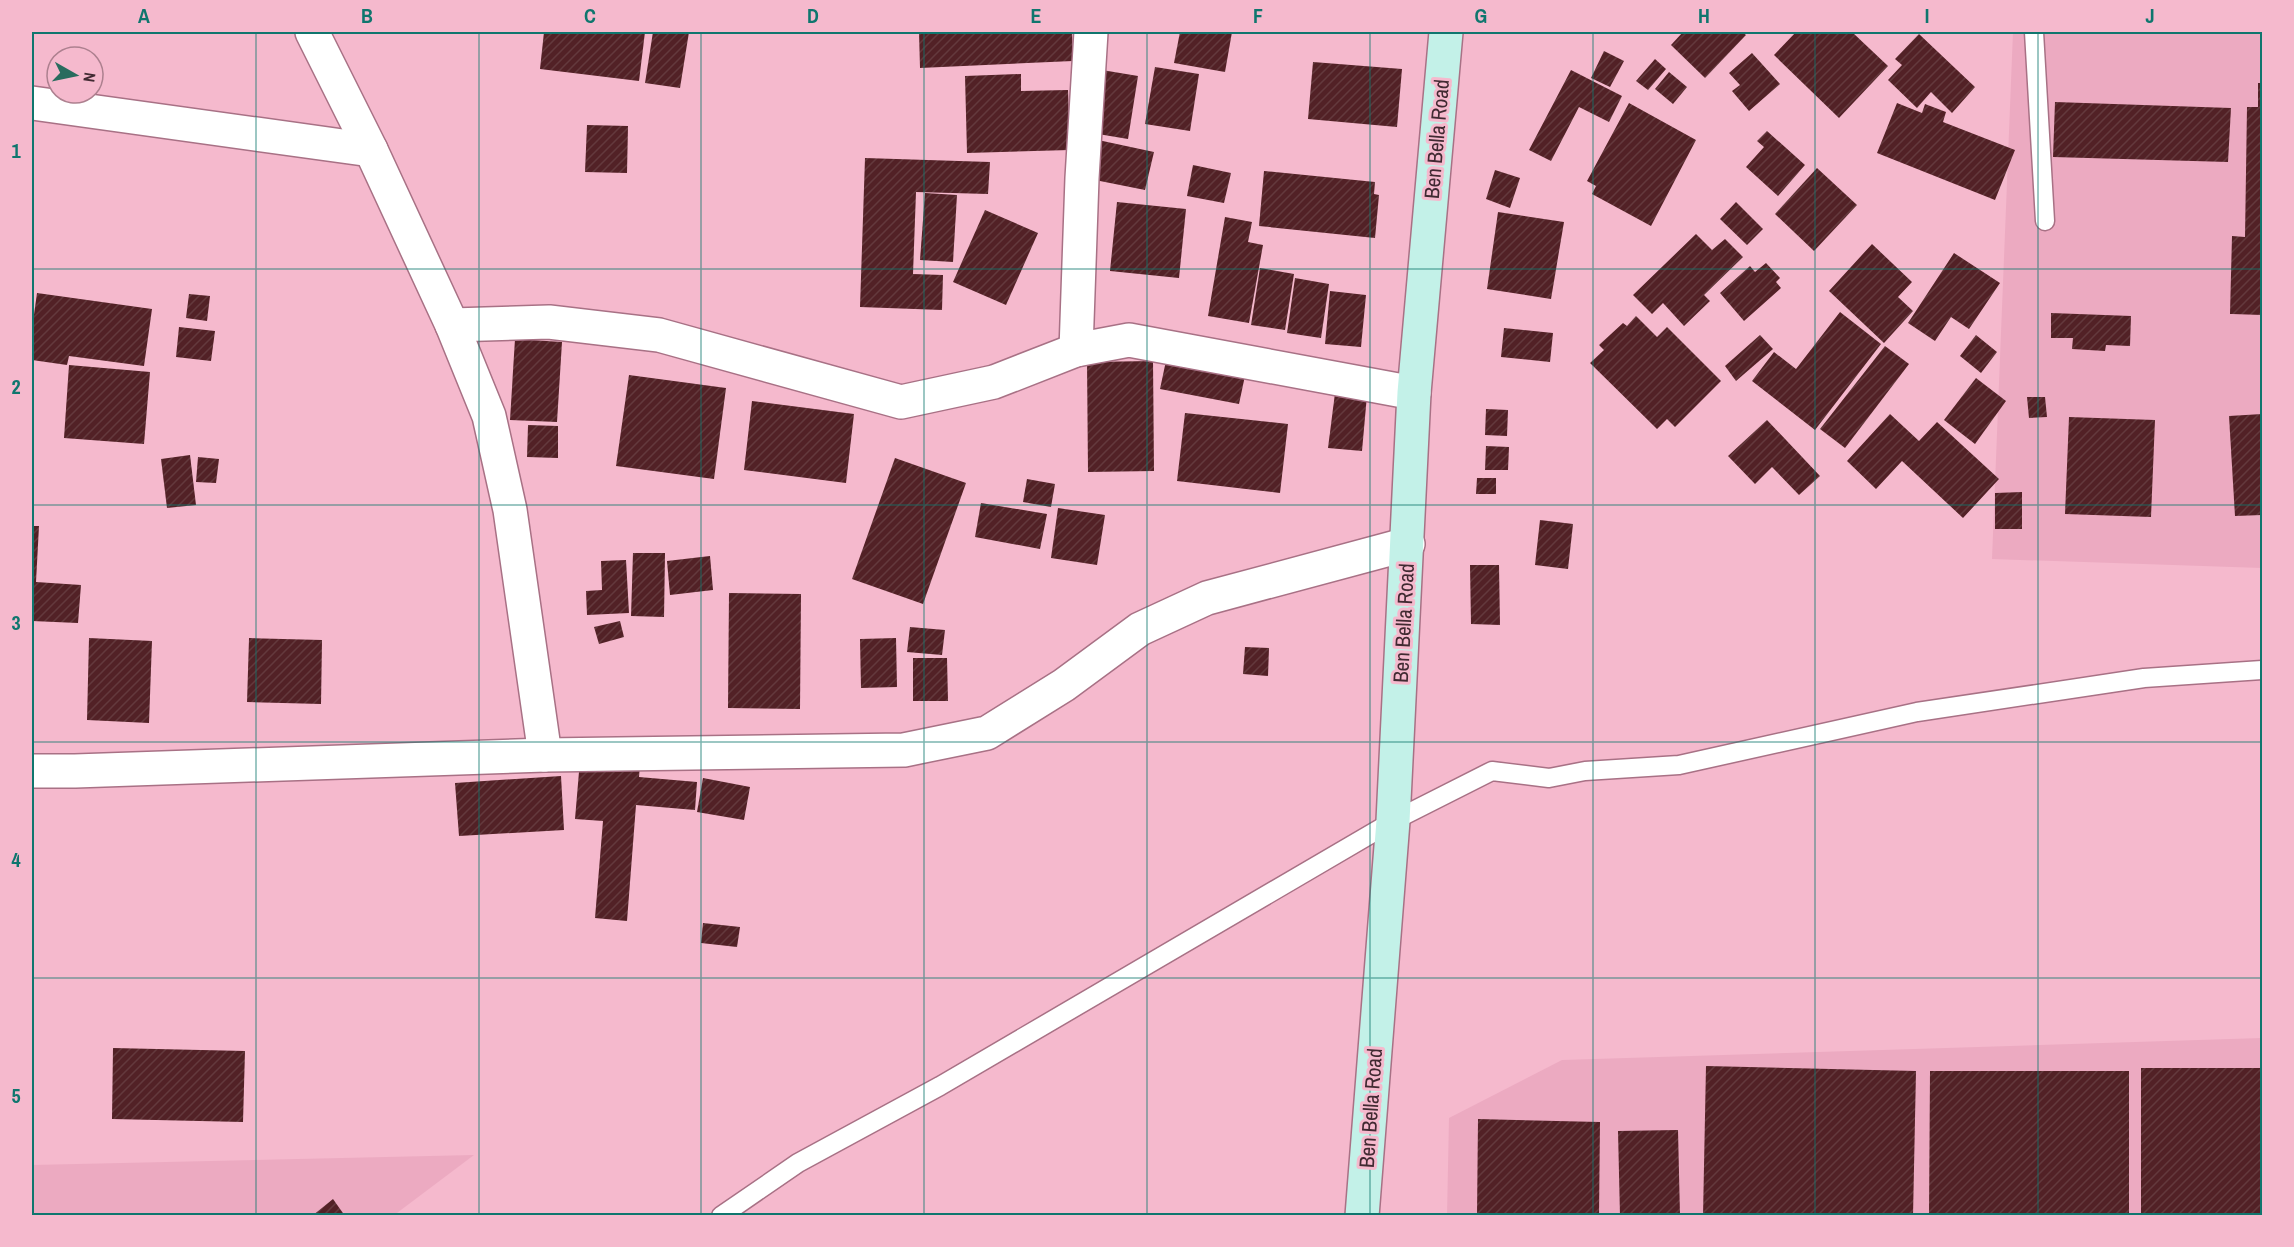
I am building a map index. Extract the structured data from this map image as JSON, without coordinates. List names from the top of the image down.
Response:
{
  "streets": {
    "main road": ["Ben Bella Road"]
  },
  "north": "right",
  "grid": {
    "columns": [
      "A",
      "B",
      "C",
      "D",
      "E",
      "F",
      "G",
      "H",
      "I",
      "J"
    ],
    "rows": [
      "1",
      "2",
      "3",
      "4",
      "5"
    ]
  }
}
